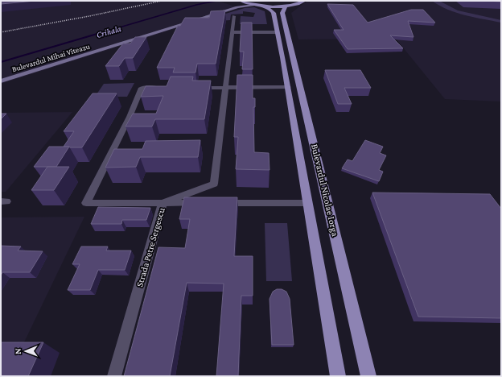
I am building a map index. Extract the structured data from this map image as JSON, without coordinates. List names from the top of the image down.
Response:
{
  "streets": {
    "main road": ["Bulevardul Mihai Viteazu", "Bulevardul Nicolae Iorga"],
    "street": ["Strada Petre Sergescu"]
  },
  "water": ["Crihala"],
  "north": "left"
}
